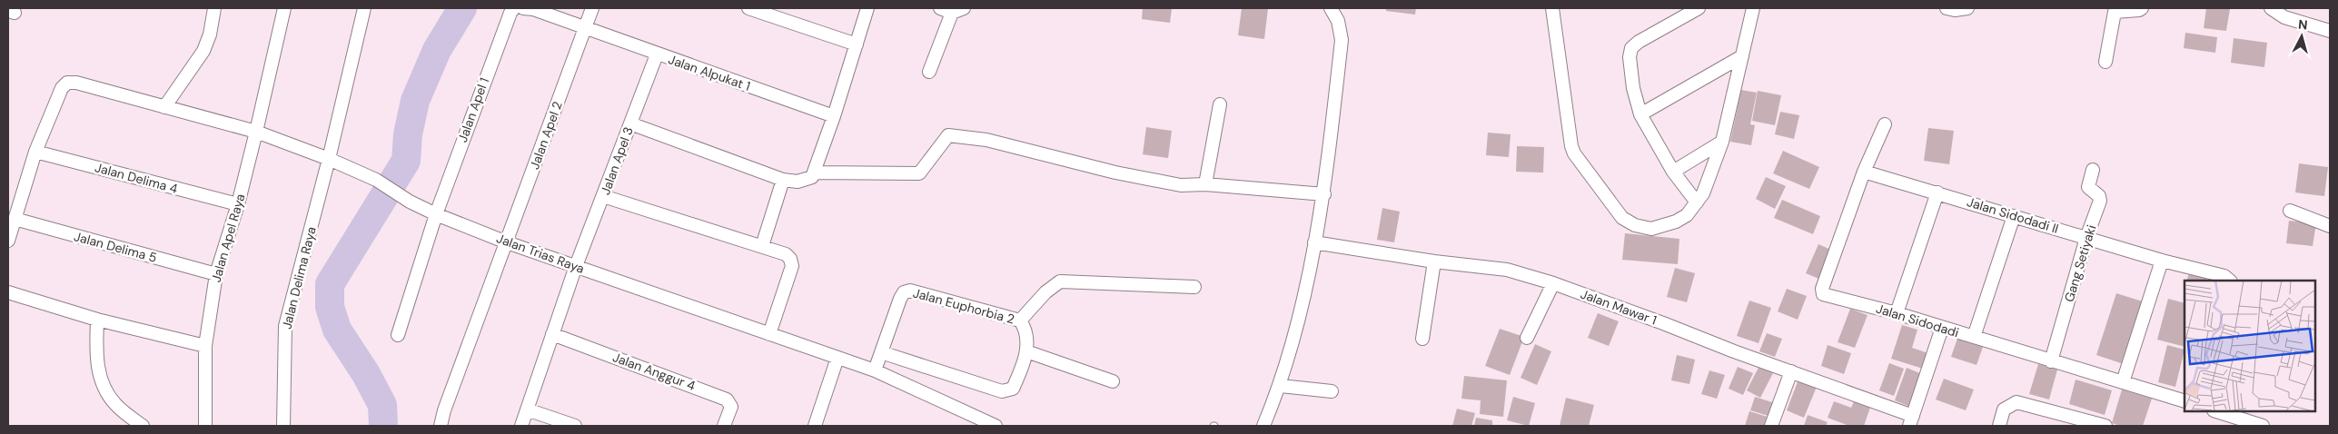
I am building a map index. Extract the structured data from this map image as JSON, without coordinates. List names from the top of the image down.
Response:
{
  "streets": {
    "street": [
      "Jalan Alpukat 1",
      "Jalan Apel 1",
      "Jalan Apel 2",
      "Jalan Apel 3",
      "Jalan Delima 4",
      "Jalan Sidodadi II",
      "Jalan Apel Raya",
      "Jalan Delima 5",
      "Jalan Trias Raya",
      "Gang Setiyaki",
      "Jalan Delima Raya",
      "Jalan Euphorbia 2",
      "Jalan Mawar 1",
      "Jalan Sidodadi",
      "Jalan Anggur 4"
    ]
  },
  "crossings": [
    ["Jalan Alpukat 1", "Jalan Apel 2"],
    ["Jalan Alpukat 1", "Jalan Apel 3"],
    ["Jalan Apel 1", "Jalan Trias Raya"],
    ["Jalan Apel 2", "Jalan Trias Raya"],
    ["Jalan Apel 3", "Jalan Trias Raya"],
    ["Jalan Apel 3", "Jalan Anggur 4"],
    ["Jalan Delima 4", "Jalan Apel Raya"],
    ["Jalan Delima 4", "Jalan Trias Raya"],
    ["Jalan Sidodadi II", "Gang Setiyaki"],
    ["Jalan Sidodadi II", "Jalan Sidodadi"],
    ["Jalan Apel Raya", "Jalan Delima 5"],
    ["Jalan Apel Raya", "Jalan Trias Raya"],
    ["Jalan Trias Raya", "Jalan Delima Raya"],
    ["Jalan Trias Raya", "Jalan Euphorbia 2"],
    ["Gang Setiyaki", "Jalan Sidodadi"]
  ],
  "north": "top"
}
